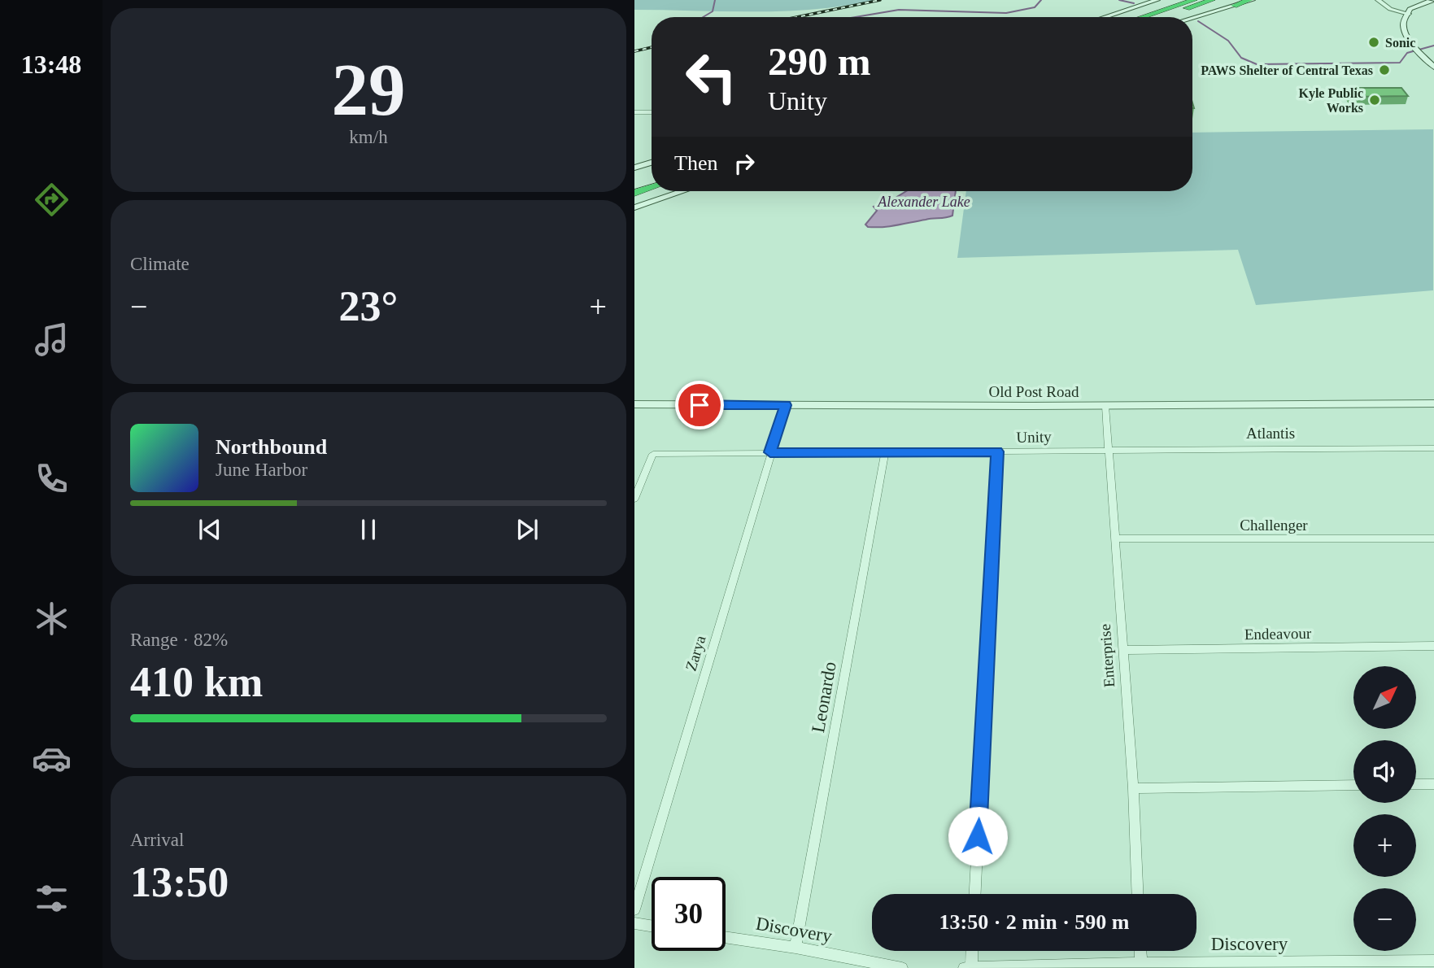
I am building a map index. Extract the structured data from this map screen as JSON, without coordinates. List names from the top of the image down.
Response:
{
  "streets": {
    "street": [
      "Old Post Road",
      "Atlantis",
      "Unity",
      "Challenger",
      "Endeavour",
      "Zarya",
      "Enterprise",
      "Leonardo",
      "Discovery"
    ]
  },
  "crossings": [
    ["Old Post Road", "Zarya"],
    ["Old Post Road", "Enterprise"],
    ["Atlantis", "Unity"],
    ["Atlantis", "Enterprise"],
    ["Unity", "Zarya"],
    ["Unity", "Enterprise"],
    ["Unity", "Leonardo"],
    ["Challenger", "Enterprise"],
    ["Endeavour", "Enterprise"],
    ["Leonardo", "Discovery"]
  ],
  "water": ["Alexander Lake"],
  "places": ["Sonic", "PAWS Shelter of Central Texas", "Kyle Public Works"],
  "north": "top right",
  "page": {
    "tabs": "13:48",
    "tile": [
      ["29", "km/h"],
      "Climate",
      ["Range · 82%", "410 km"],
      ["Arrival", "13:50"]
    ],
    "turn": ["290 m", "Unity"],
    "then": "Then",
    "heat": ["−", "23°", "+"],
    "song": ["Northbound", "June Harbor"],
    "map_buttons": ["+", "−"],
    "limit": "30",
    "trip": "13:50 · 2 min · 590 m"
  }
}
